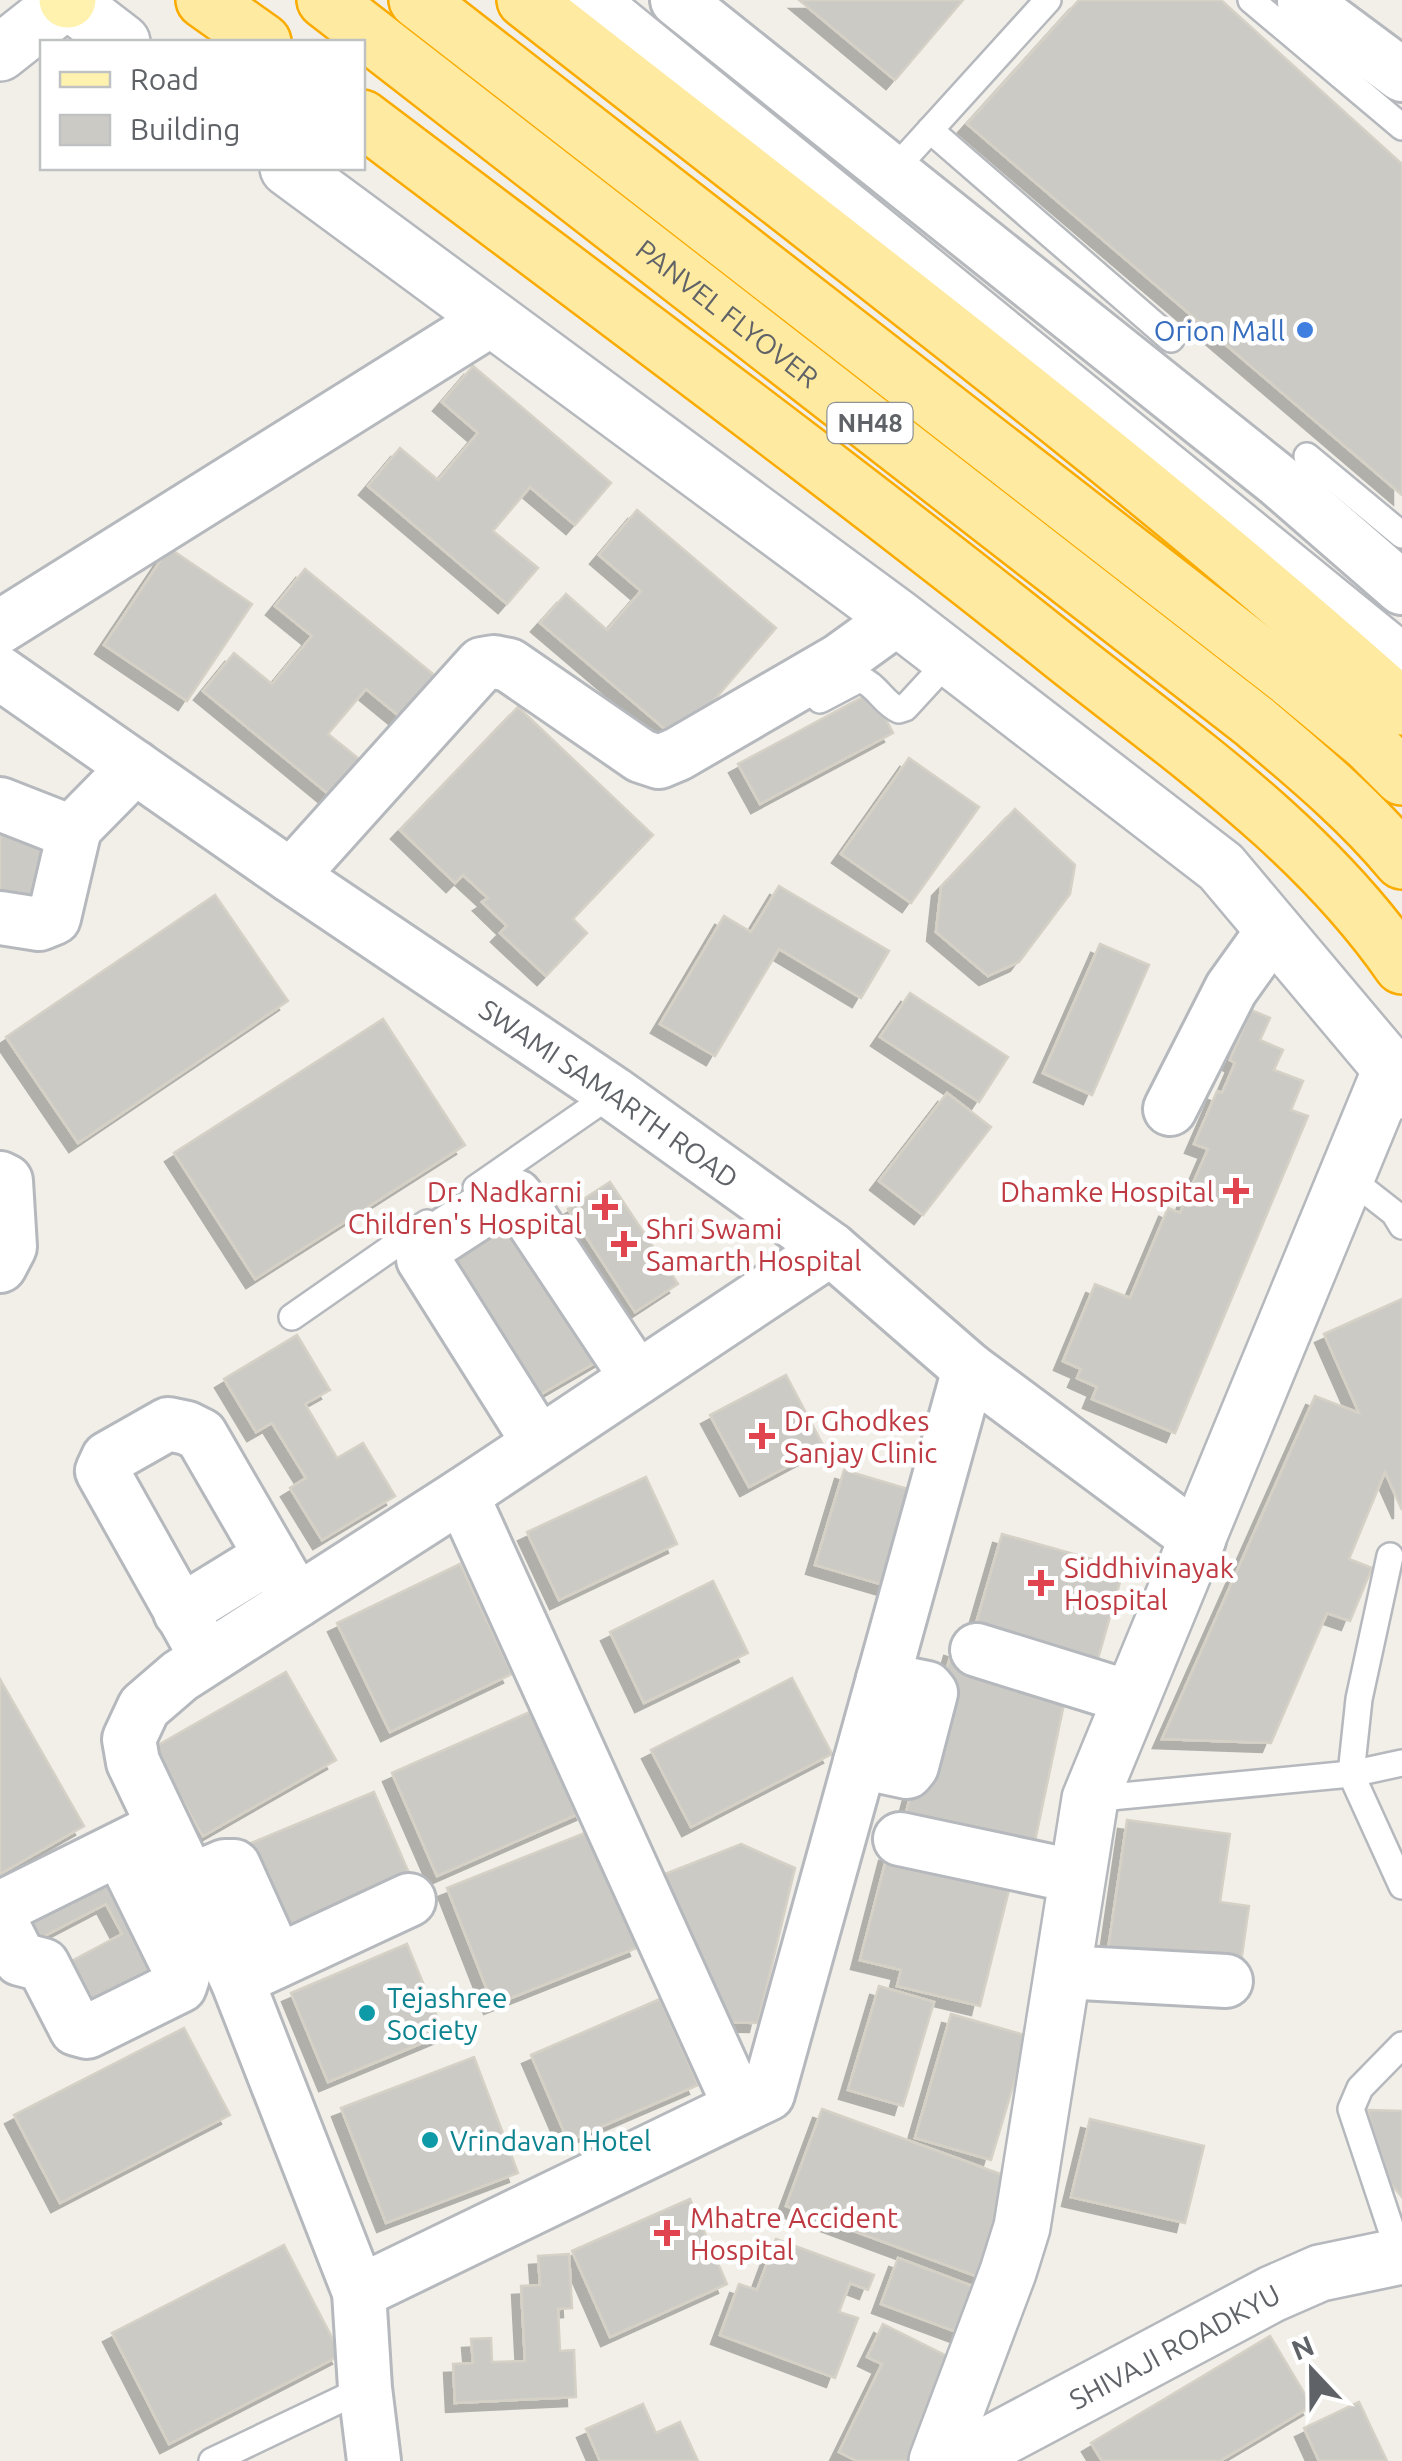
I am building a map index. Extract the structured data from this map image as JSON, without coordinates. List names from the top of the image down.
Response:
{
  "streets": {
    "highway": ["PANVEL FLYOVER", "NH48"],
    "street": ["SWAMI SAMARTH ROAD", "SHIVAJI ROADKYU"]
  },
  "places": {
    "other": ["Orion Mall", "Tejashree Society", "Vrindavan Hotel"],
    "health": [
      "Dhamke Hospital",
      "Dr. Nadkarni Children's Hospital",
      "Shri Swami Samarth Hospital",
      "Dr Ghodkes Sanjay Clinic",
      "Siddhivinayak Hospital",
      "Mhatre Accident Hospital"
    ]
  },
  "legend": ["Road", "Building"],
  "north": "top"
}
